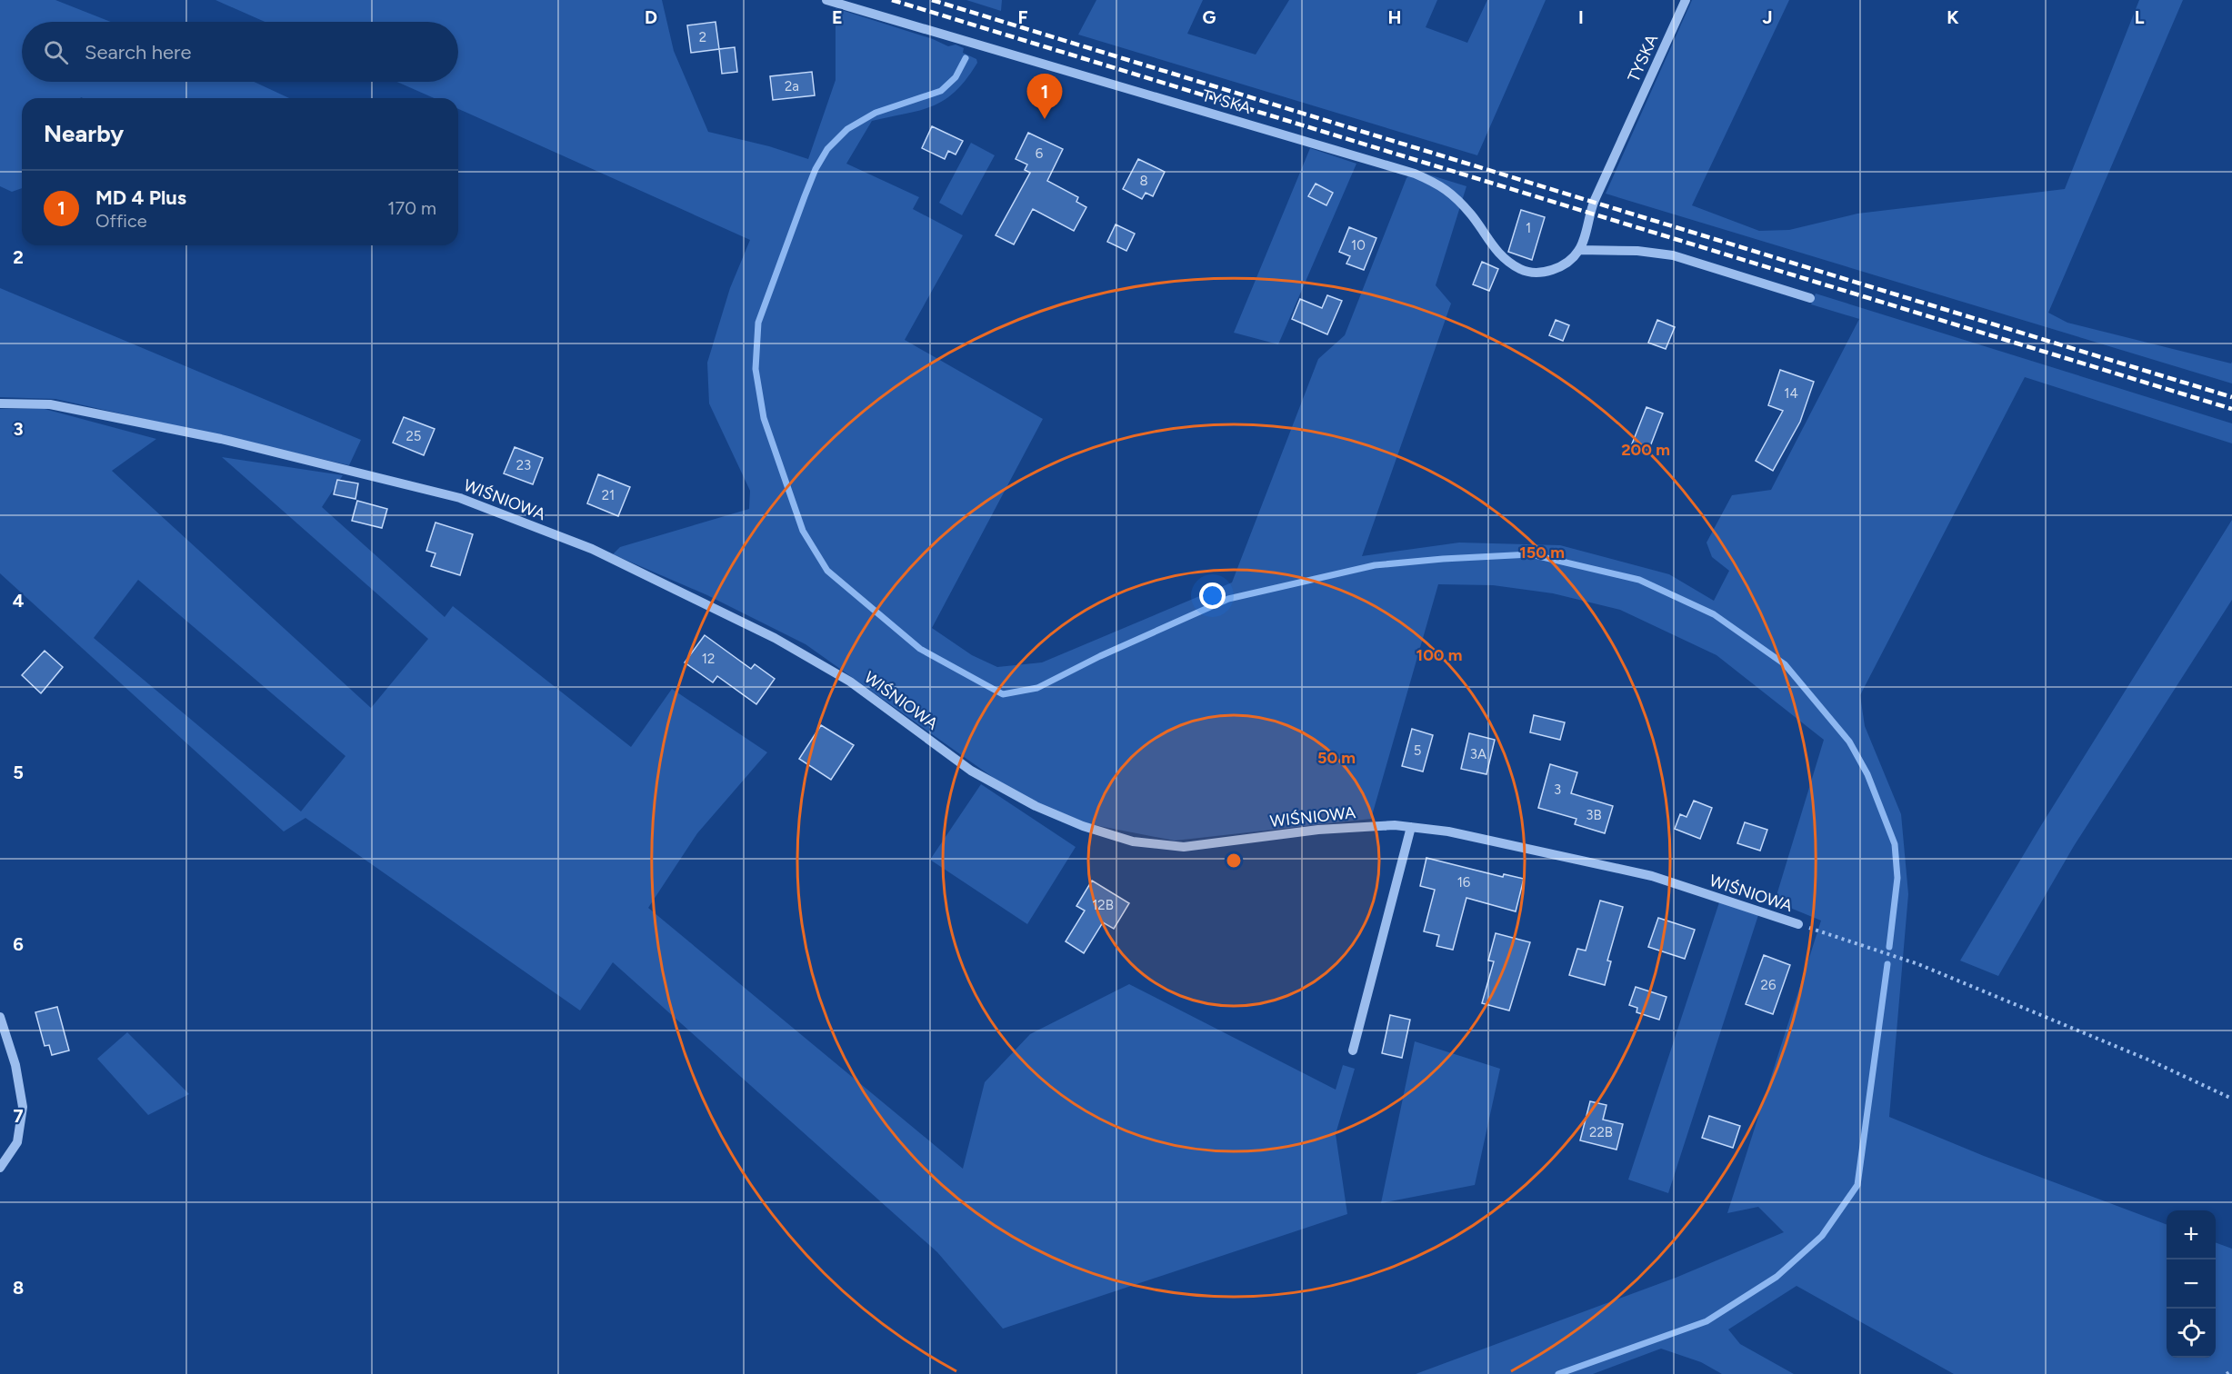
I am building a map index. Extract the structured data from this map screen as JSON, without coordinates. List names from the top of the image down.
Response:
{
  "streets": {
    "street": ["TYSKA", "WIŚNIOWA"]
  },
  "house_numbers": [
    "2",
    "2a",
    "6",
    "8",
    "1",
    "10",
    "14",
    "25",
    "23",
    "21",
    "12",
    "5",
    "3A",
    "3",
    "3B",
    "16",
    "12B",
    "26",
    "22B"
  ],
  "page": {
    "search": "Search here",
    "pins": "1",
    "heading": "Nearby",
    "list": [
      {
        "mark": "1",
        "name": "MD 4 Plus",
        "note": "Office",
        "value": "170 m"
      }
    ],
    "map_buttons": ["+", "−"]
  },
  "grid": {
    "columns": [
      "D",
      "E",
      "F",
      "G",
      "H",
      "I",
      "J",
      "K",
      "L"
    ],
    "rows": [
      "2",
      "3",
      "4",
      "5",
      "6",
      "7",
      "8"
    ]
  },
  "rings": [
    "200 m",
    "150 m",
    "100 m",
    "50 m"
  ]
}
